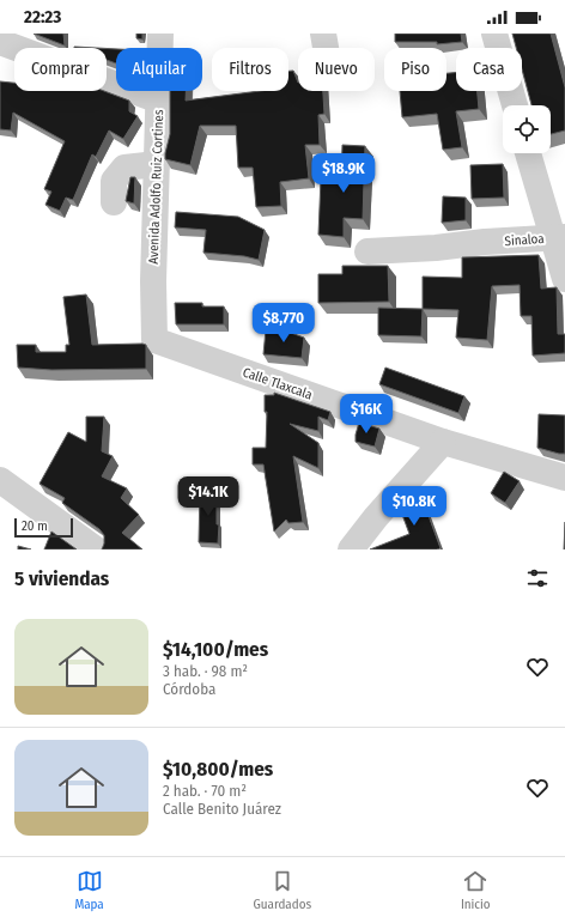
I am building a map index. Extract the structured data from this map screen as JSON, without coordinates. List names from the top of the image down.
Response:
{
  "streets": {
    "street": ["Avenida Adolfo Ruiz Cortines", "Sinaloa", "Calle Tlaxcala"]
  },
  "crossings": [
    ["Avenida Adolfo Ruiz Cortines", "Calle Tlaxcala"]
  ],
  "scale_bar": "20 m",
  "page": {
    "status": "22:23",
    "chip": [
      "Comprar",
      "Alquilar",
      "Filtros",
      "Nuevo",
      "Piso",
      "Casa"
    ],
    "price": [
      "$18.9K",
      "$8,770",
      "$16K",
      "$14.1K",
      "$10.8K"
    ],
    "scale": "20 m",
    "heading": "5 viviendas",
    "list": [
      {
        "name": "$14,100/mes",
        "note": "3 hab. · 98 m² · Córdoba"
      },
      {
        "name": "$10,800/mes",
        "note": "2 hab. · 70 m² · Calle Benito Juárez"
      }
    ],
    "tabs": ["Mapa", "Guardados", "Inicio"]
  }
}
